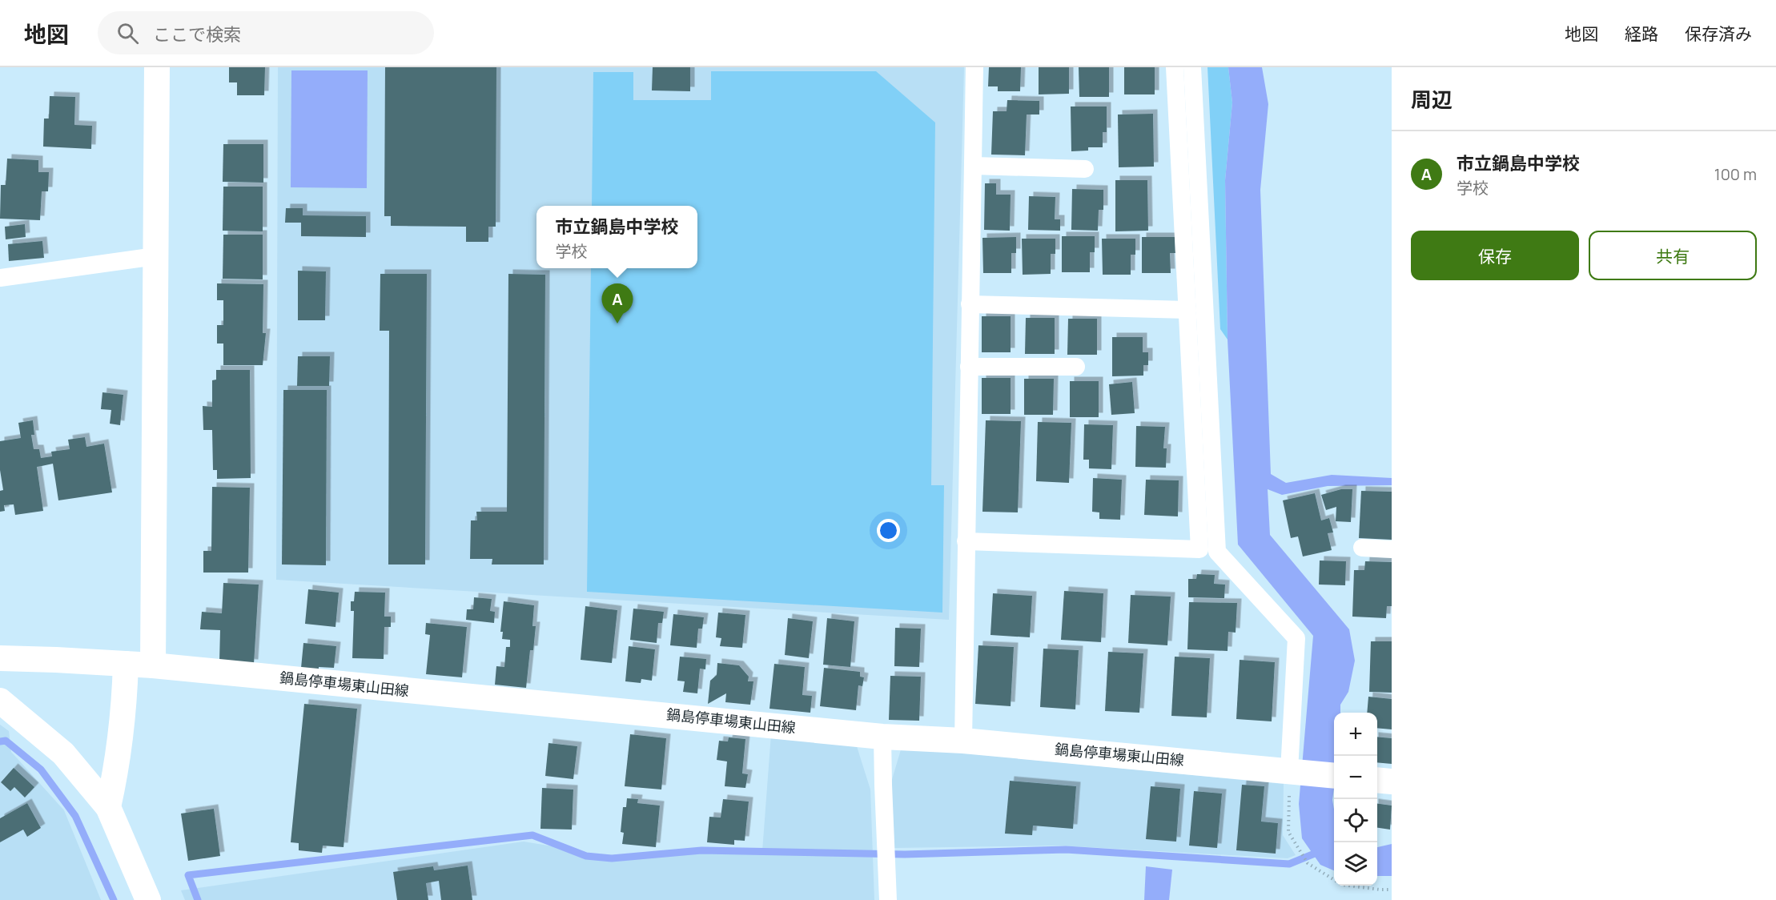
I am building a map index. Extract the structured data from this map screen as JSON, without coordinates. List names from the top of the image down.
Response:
{
  "streets": {
    "main road": ["鍋島停車場東山田線"]
  },
  "page": {
    "header": "地図",
    "search": "ここで検索",
    "nav": ["地図", "経路", "保存済み"],
    "heading": "周辺",
    "list": [
      {
        "mark": "A",
        "name": "市立鍋島中学校",
        "note": "学校",
        "value": "100 m"
      }
    ],
    "popup": ["市立鍋島中学校", "学校"],
    "buttons": ["保存", "共有"],
    "pins": "A",
    "map_buttons": ["+", "−"]
  }
}
